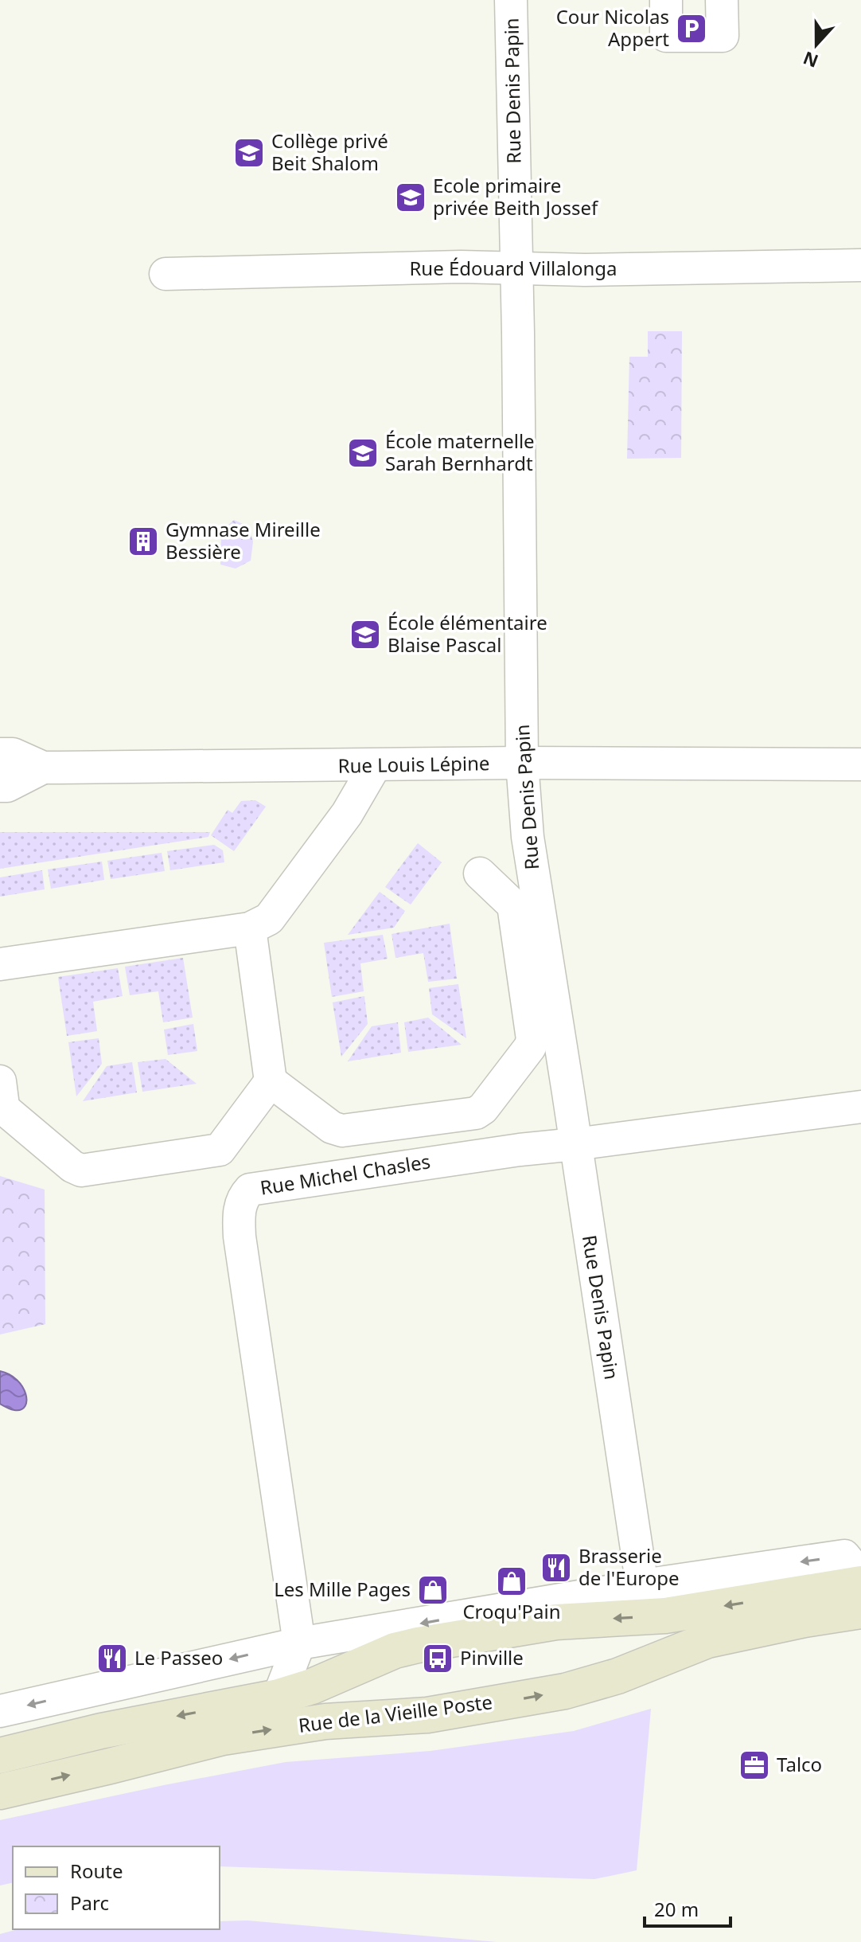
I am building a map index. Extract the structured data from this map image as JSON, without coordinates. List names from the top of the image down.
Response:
{
  "streets": {
    "main road": ["Rue de la Vieille Poste"],
    "street": [
      "Rue Denis Papin",
      "Rue Édouard Villalonga",
      "Rue Louis Lépine",
      "Rue Michel Chasles"
    ]
  },
  "crossings": [
    ["Rue Denis Papin", "Rue Édouard Villalonga"],
    ["Rue Denis Papin", "Rue Louis Lépine"],
    ["Rue Denis Papin", "Rue Michel Chasles"],
    ["Rue Denis Papin", "Rue de la Vieille Poste"],
    ["Rue Michel Chasles", "Rue de la Vieille Poste"]
  ],
  "places": {
    "parking": ["Cour Nicolas Appert"],
    "school or university": [
      "Collège privé Beit Shalom",
      "Ecole primaire privée Beith Jossef",
      "École maternelle Sarah Bernhardt",
      "École élémentaire Blaise Pascal"
    ],
    "building": ["Gymnase Mireille Bessière"],
    "restaurant": ["Brasserie de l'Europe", "Le Passeo"],
    "shop": ["Croqu'Pain", "Les Mille Pages"],
    "bus stop": ["Pinville"],
    "office": ["Talco"]
  },
  "legend": ["Route", "Parc"],
  "scale_bar": "20 m",
  "north": "bottom"
}
